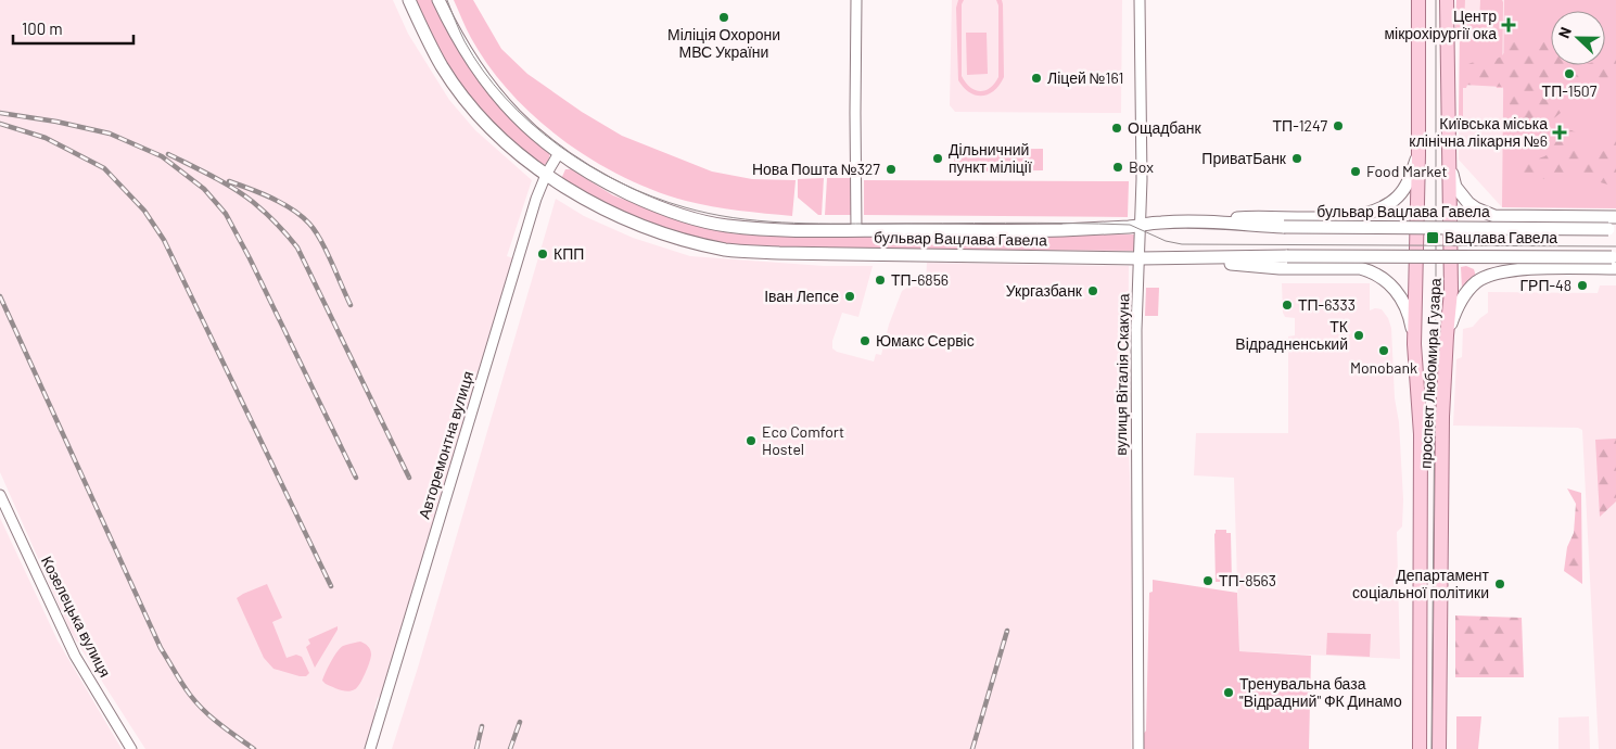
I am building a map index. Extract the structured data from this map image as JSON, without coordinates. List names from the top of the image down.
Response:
{
  "streets": {
    "main road": ["бульвар Вацлава Гавела", "проспект Любомира Гузара"],
    "street": ["вулиця Віталія Скакуна", "Авторемонтна вулиця", "Козелецька вулиця"]
  },
  "crossings": [
    ["бульвар Вацлава Гавела", "вулиця Віталія Скакуна"],
    ["бульвар Вацлава Гавела", "Авторемонтна вулиця"]
  ],
  "places": {
    "other": [
      "Міліція Охорони МВС України",
      "ТП-1507",
      "Ліцей №161",
      "ТП-1247",
      "Ощадбанк",
      "Дільничний пункт міліції",
      "ПриватБанк",
      "Box",
      "Нова Пошта №327",
      "Food Market",
      "КПП",
      "ТП-6856",
      "ГРП-48",
      "Укргазбанк",
      "Іван Лепсе",
      "ТП-6333",
      "ТК Відрадненський",
      "Юмакс Сервіс",
      "Monobank",
      "Eco Comfort Hostel",
      "ТП-8563",
      "Департамент соціальної політики",
      "Тренувальна база \"Відрадний\" ФК Динамо"
    ],
    "health": ["Центр мікрохірургії ока", "Київська міська клінічна лікарня №6"],
    "transit": ["Вацлава Гавела"]
  },
  "scale_bar": "100 m",
  "north": "left"
}
